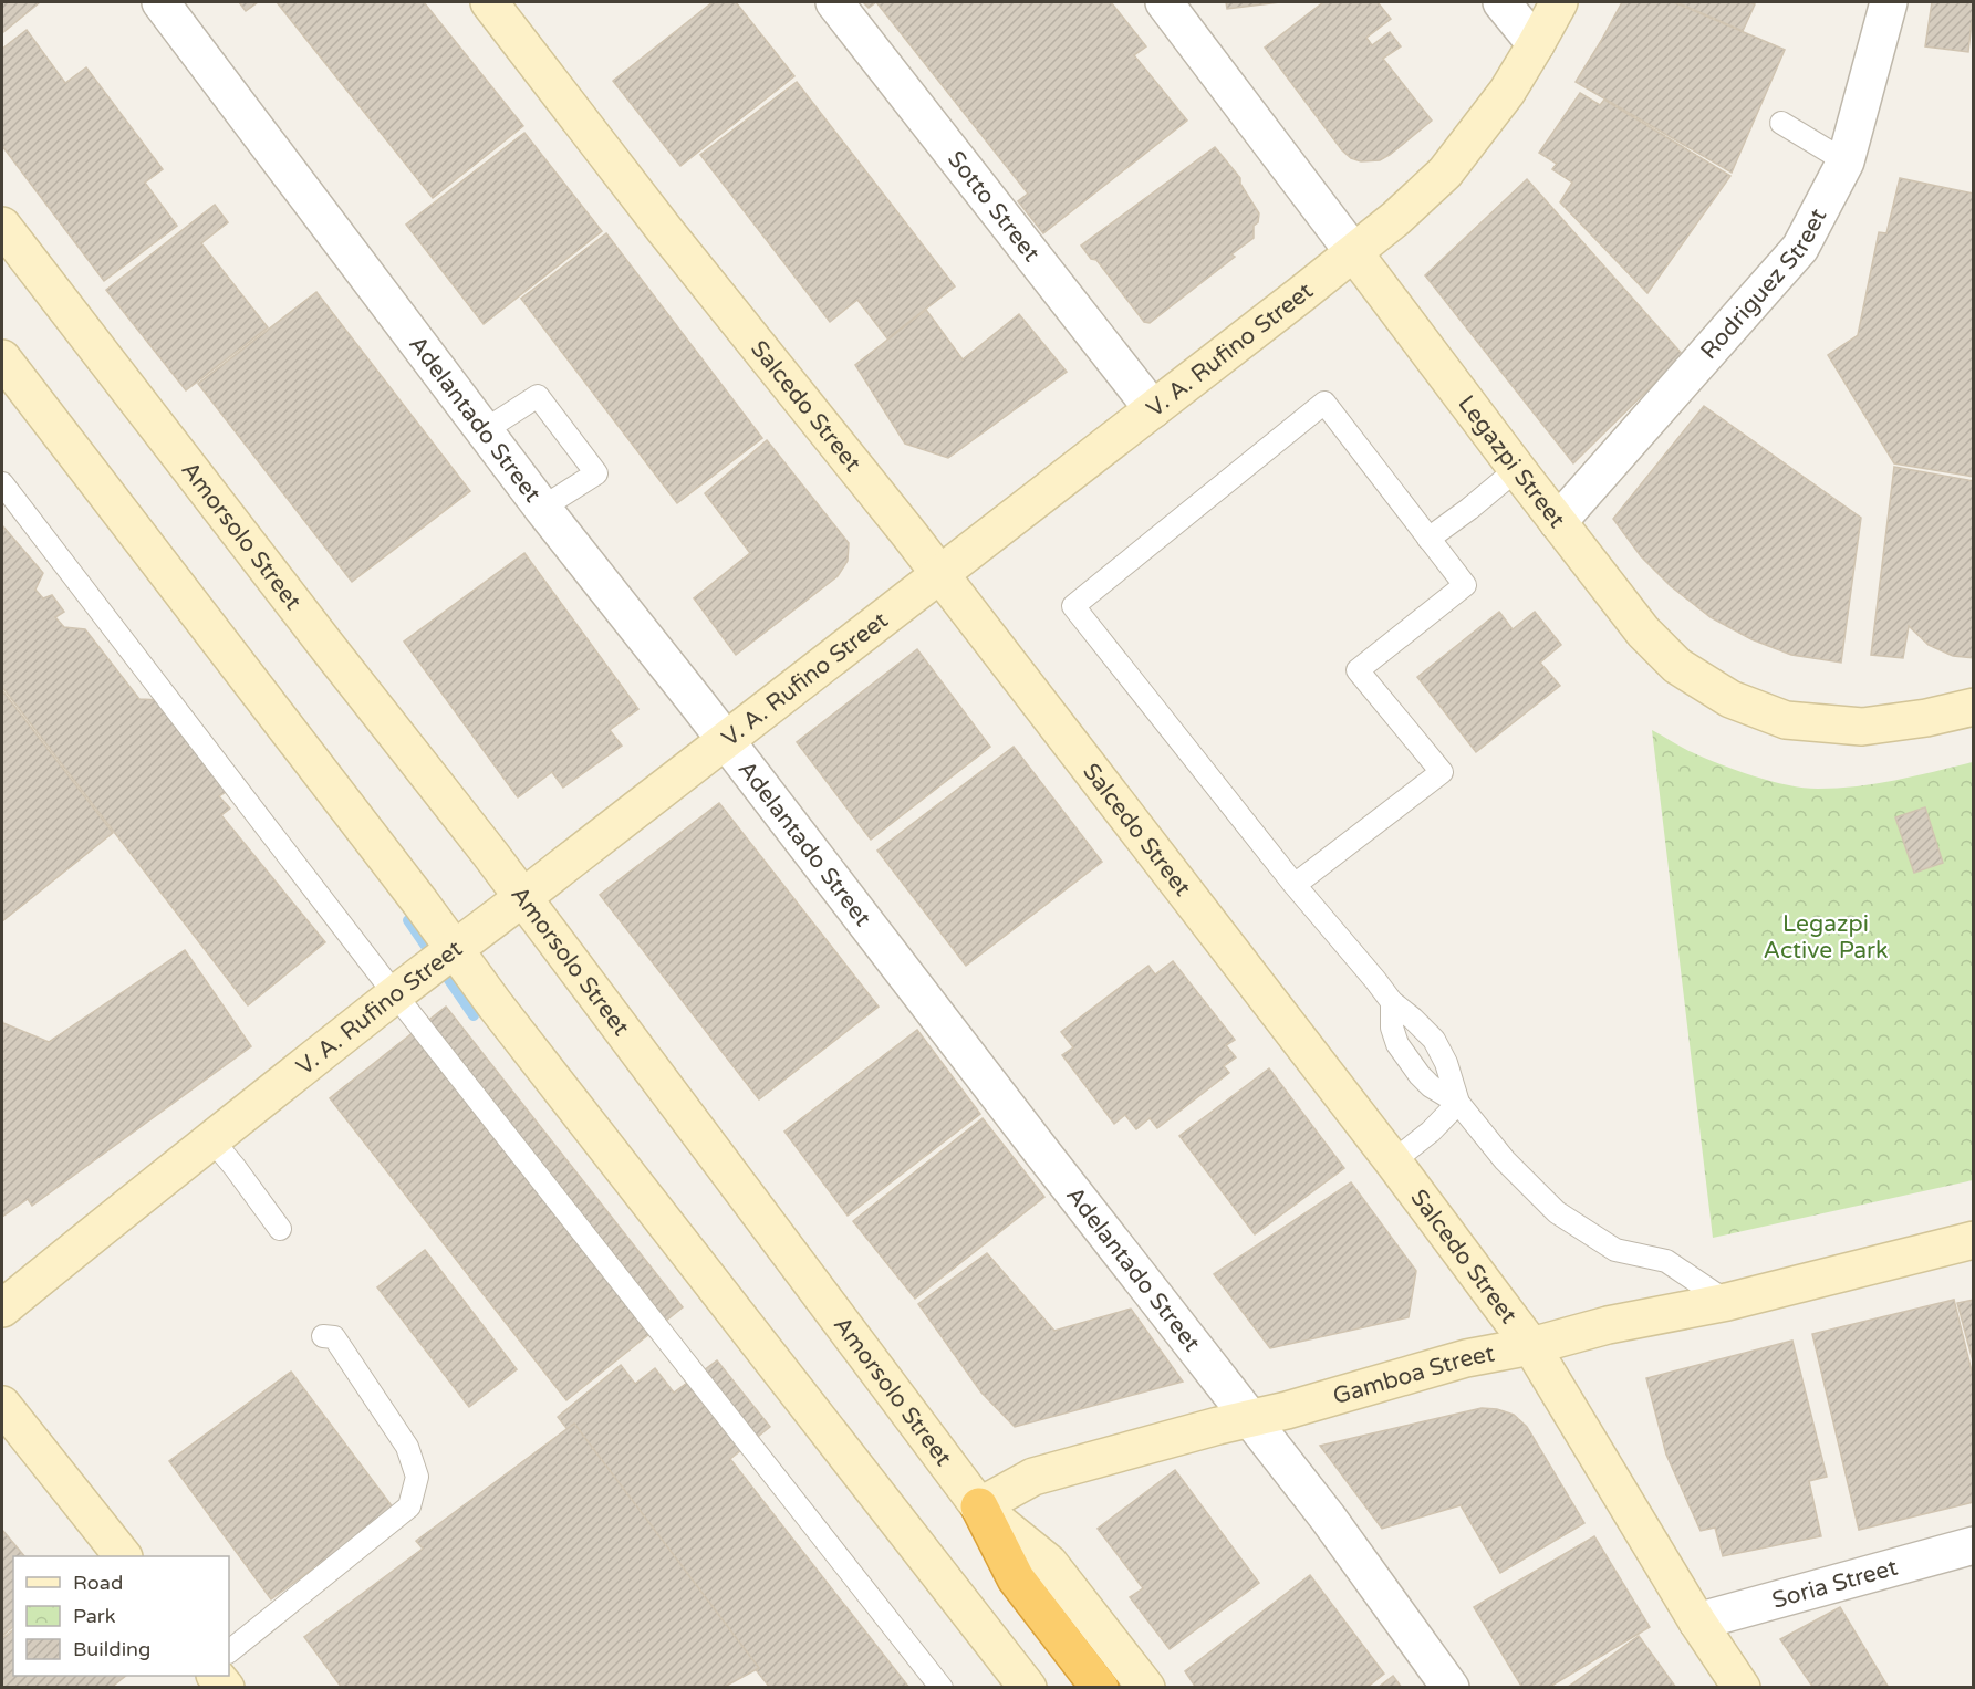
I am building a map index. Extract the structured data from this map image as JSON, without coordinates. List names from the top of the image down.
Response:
{
  "streets": {
    "street": [
      "Sotto Street",
      "Rodriguez Street",
      "V. A. Rufino Street",
      "Salcedo Street",
      "Adelantado Street",
      "Legazpi Street",
      "Amorsolo Street",
      "Gamboa Street",
      "Soria Street"
    ]
  },
  "crossings": [
    ["Sotto Street", "V. A. Rufino Street"],
    ["Rodriguez Street", "Legazpi Street"],
    ["V. A. Rufino Street", "Salcedo Street"],
    ["V. A. Rufino Street", "Adelantado Street"],
    ["V. A. Rufino Street", "Legazpi Street"],
    ["V. A. Rufino Street", "Amorsolo Street"],
    ["Salcedo Street", "Gamboa Street"],
    ["Salcedo Street", "Soria Street"],
    ["Adelantado Street", "Gamboa Street"],
    ["Amorsolo Street", "Gamboa Street"]
  ],
  "parks": ["Legazpi Active Park"],
  "legend": ["Road", "Park", "Building"]
}
